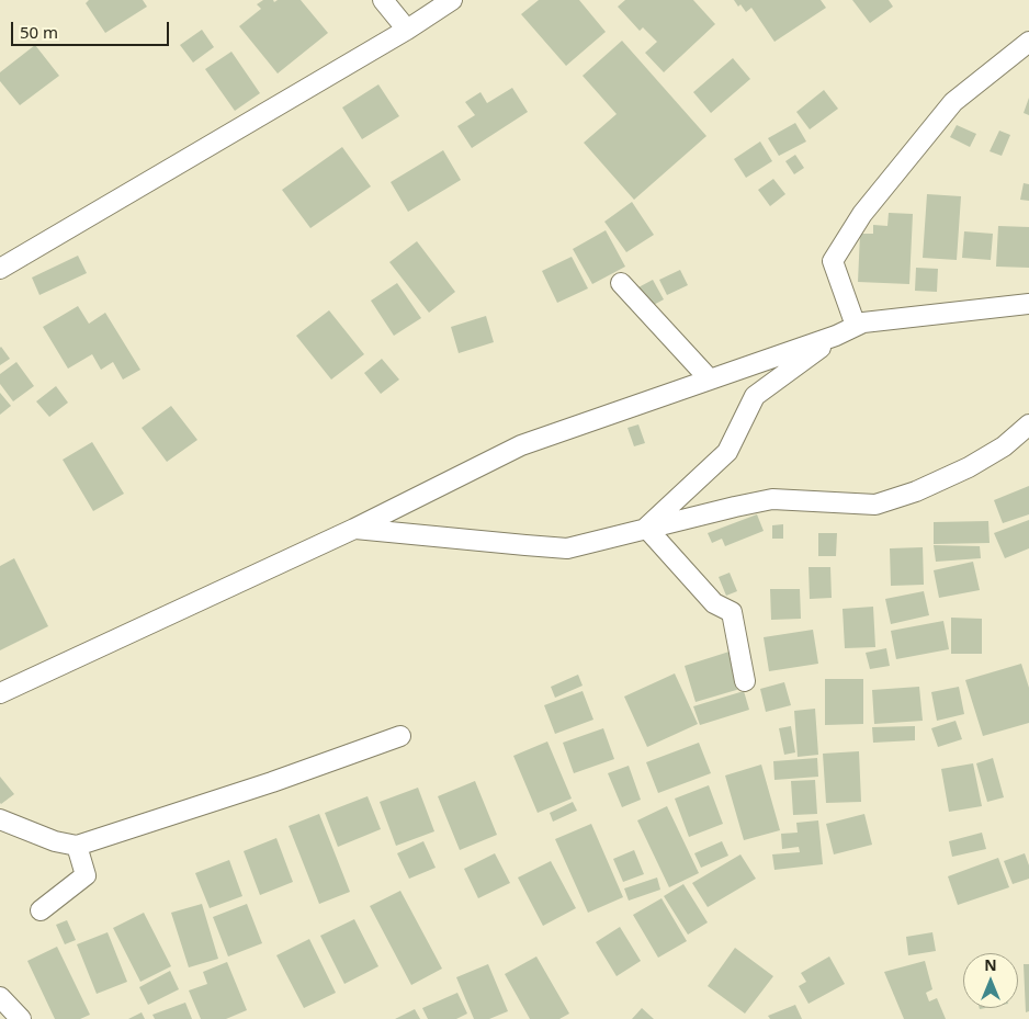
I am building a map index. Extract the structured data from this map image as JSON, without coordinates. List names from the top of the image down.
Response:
{
  "scale_bar": "50 m",
  "north": "top"
}
